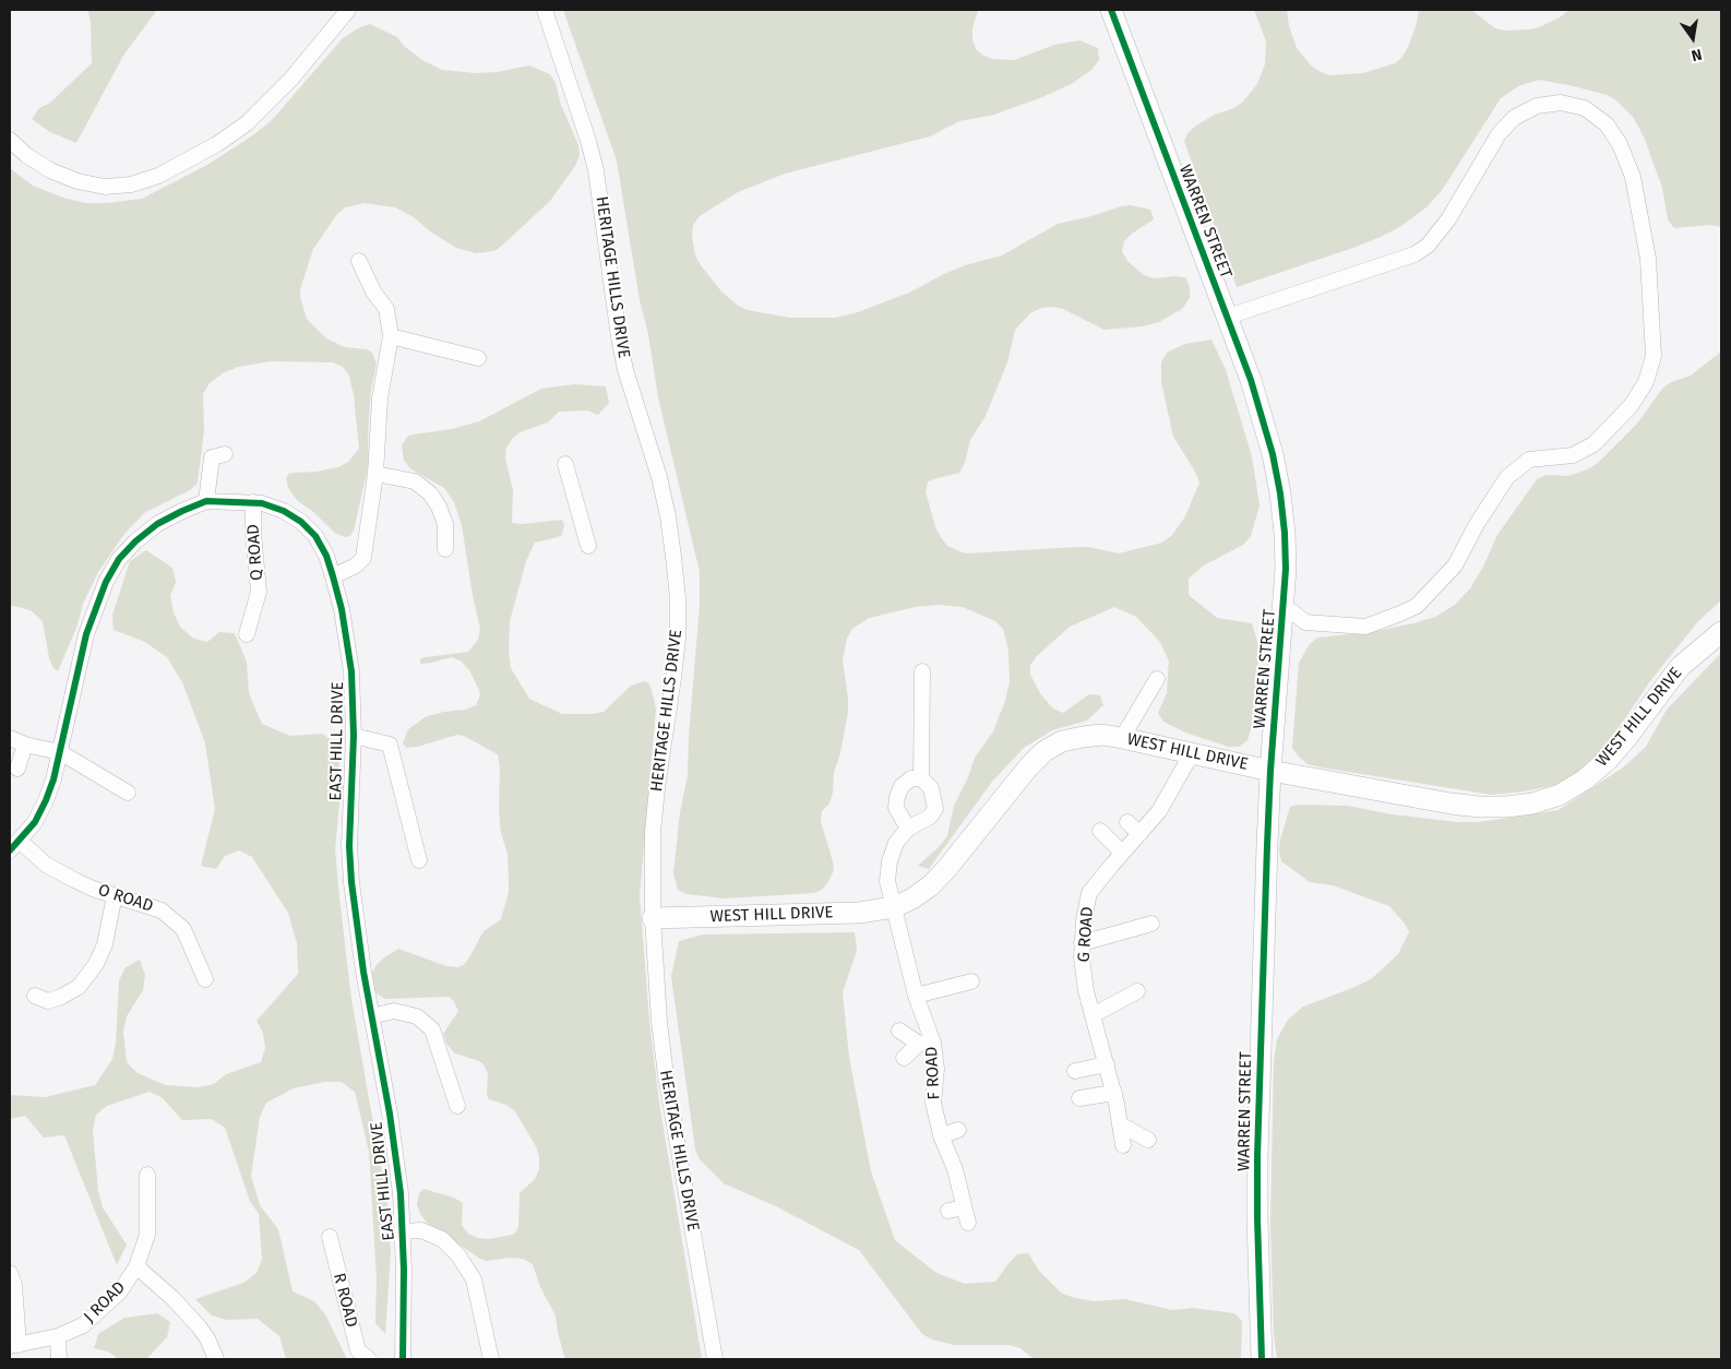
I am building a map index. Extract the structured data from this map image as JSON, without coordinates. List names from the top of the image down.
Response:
{
  "streets": {
    "street": [
      "WARREN STREET",
      "HERITAGE HILLS DRIVE",
      "Q ROAD",
      "WEST HILL DRIVE",
      "EAST HILL DRIVE",
      "O ROAD",
      "G ROAD",
      "F ROAD",
      "R ROAD",
      "J ROAD"
    ]
  },
  "crossings": [
    ["WARREN STREET", "WEST HILL DRIVE"],
    ["HERITAGE HILLS DRIVE", "WEST HILL DRIVE"],
    ["Q ROAD", "EAST HILL DRIVE"],
    ["WEST HILL DRIVE", "G ROAD"],
    ["WEST HILL DRIVE", "F ROAD"],
    ["EAST HILL DRIVE", "O ROAD"]
  ],
  "north": "bottom"
}
